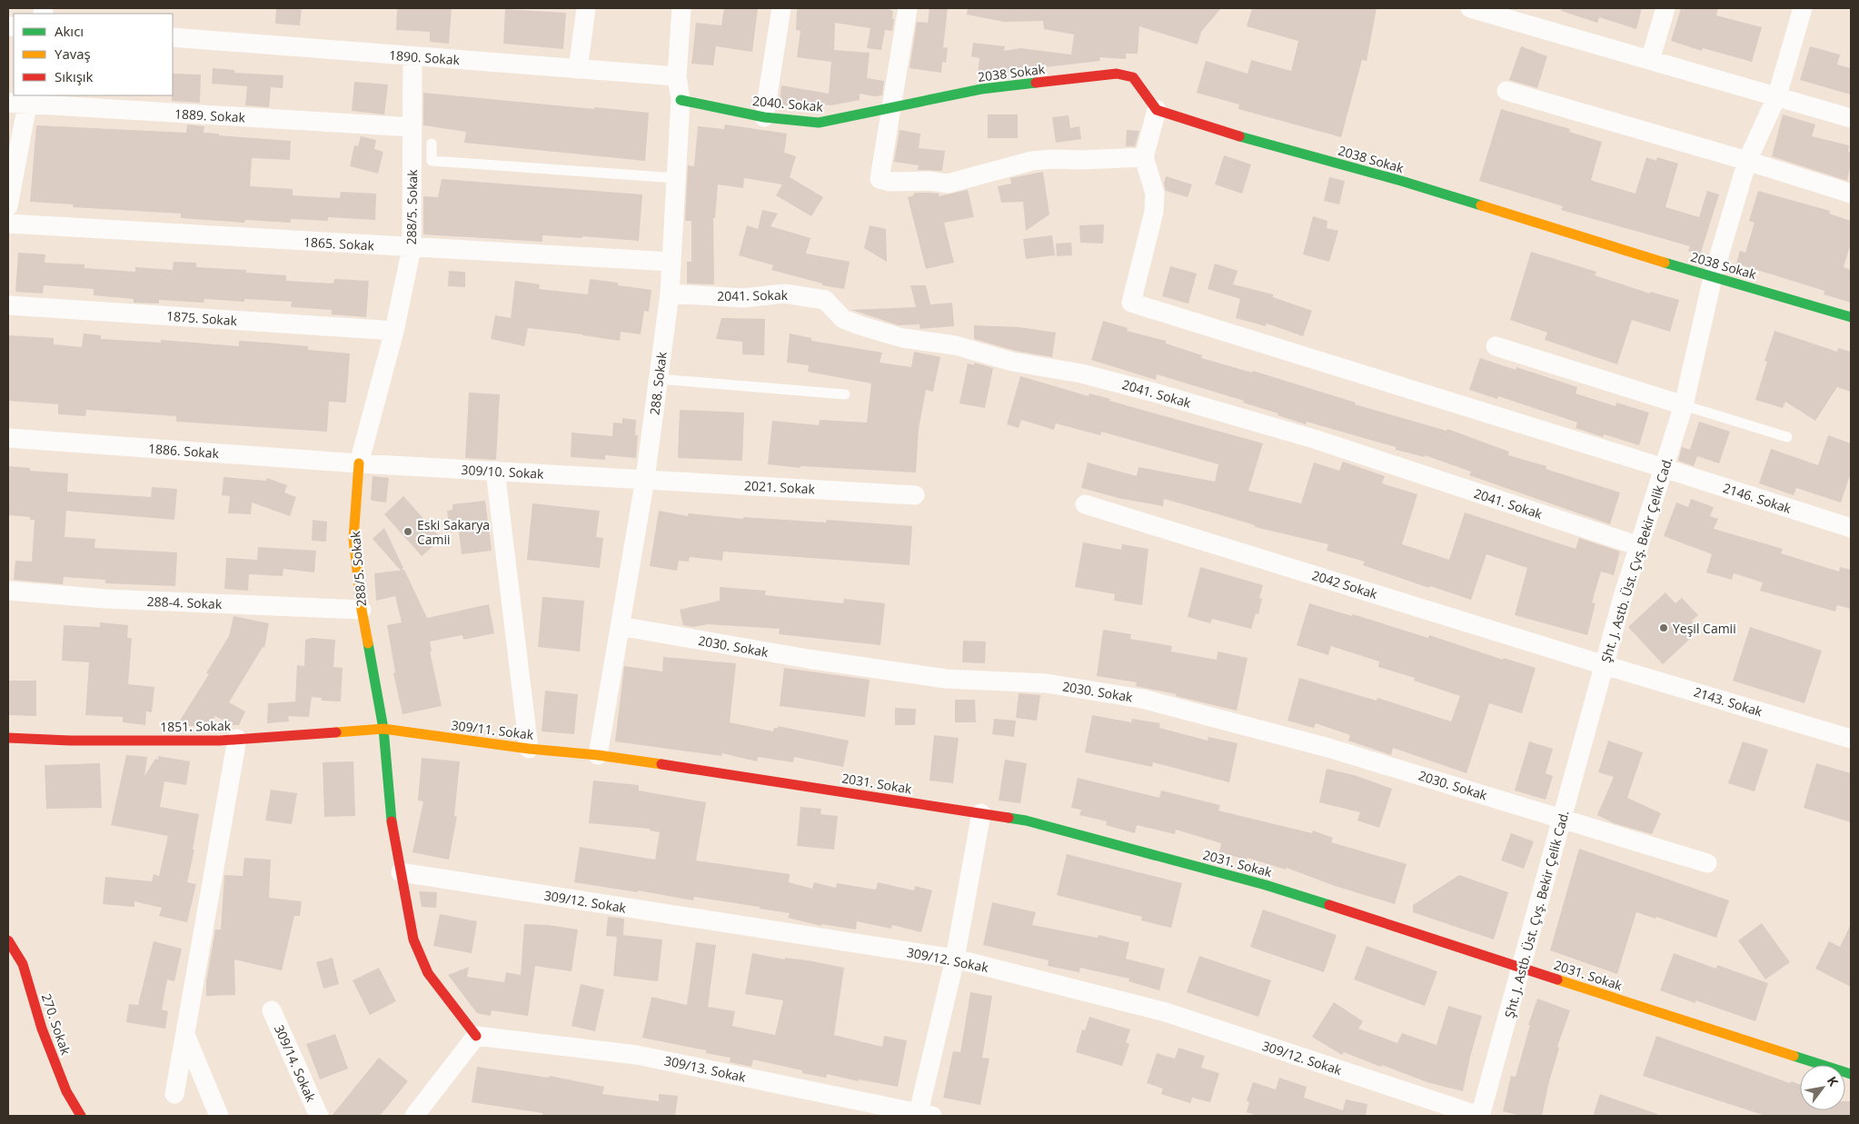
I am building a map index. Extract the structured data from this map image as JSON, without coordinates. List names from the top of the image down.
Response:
{
  "streets": {
    "street": [
      "1890. Sokak",
      "2038 Sokak",
      "2040. Sokak",
      "1889. Sokak",
      "288/5. Sokak",
      "1865. Sokak",
      "2041. Sokak",
      "1875. Sokak",
      "288. Sokak",
      "1886. Sokak",
      "309/10. Sokak",
      "2021. Sokak",
      "2146. Sokak",
      "Şht. J. Astb. Üst. Çvş. Bekir Çelik Cad.",
      "2042 Sokak",
      "288-4. Sokak",
      "2030. Sokak",
      "2143. Sokak",
      "1851. Sokak",
      "309/11. Sokak",
      "2031. Sokak",
      "309/12. Sokak",
      "270. Sokak",
      "309/14. Sokak",
      "309/13. Sokak"
    ]
  },
  "crossings": [
    ["1890. Sokak", "288/5. Sokak"],
    ["1890. Sokak", "288. Sokak"],
    ["2038 Sokak", "2040. Sokak"],
    ["2038 Sokak", "Şht. J. Astb. Üst. Çvş. Bekir Çelik Cad."],
    ["2040. Sokak", "288. Sokak"],
    ["1889. Sokak", "288/5. Sokak"],
    ["288/5. Sokak", "1865. Sokak"],
    ["288/5. Sokak", "1875. Sokak"],
    ["288/5. Sokak", "1886. Sokak"],
    ["288/5. Sokak", "309/10. Sokak"],
    ["288/5. Sokak", "288-4. Sokak"],
    ["288/5. Sokak", "1851. Sokak"],
    ["288/5. Sokak", "309/11. Sokak"],
    ["288/5. Sokak", "309/12. Sokak"],
    ["288/5. Sokak", "309/13. Sokak"],
    ["1865. Sokak", "288. Sokak"],
    ["2041. Sokak", "288. Sokak"],
    ["2041. Sokak", "Şht. J. Astb. Üst. Çvş. Bekir Çelik Cad."],
    ["288. Sokak", "309/10. Sokak"],
    ["288. Sokak", "2021. Sokak"],
    ["288. Sokak", "2030. Sokak"],
    ["288. Sokak", "309/11. Sokak"],
    ["288. Sokak", "2031. Sokak"],
    ["1886. Sokak", "309/10. Sokak"],
    ["309/10. Sokak", "2021. Sokak"],
    ["2146. Sokak", "Şht. J. Astb. Üst. Çvş. Bekir Çelik Cad."],
    ["Şht. J. Astb. Üst. Çvş. Bekir Çelik Cad.", "2042 Sokak"],
    ["Şht. J. Astb. Üst. Çvş. Bekir Çelik Cad.", "2030. Sokak"],
    ["Şht. J. Astb. Üst. Çvş. Bekir Çelik Cad.", "2143. Sokak"],
    ["Şht. J. Astb. Üst. Çvş. Bekir Çelik Cad.", "2031. Sokak"],
    ["Şht. J. Astb. Üst. Çvş. Bekir Çelik Cad.", "309/12. Sokak"],
    ["2042 Sokak", "2143. Sokak"],
    ["1851. Sokak", "309/11. Sokak"],
    ["309/11. Sokak", "2031. Sokak"]
  ],
  "places": ["Eski Sakarya Camii", "Yeşil Camii"],
  "legend": ["Akıcı", "Yavaş", "Sıkışık"],
  "north": "top right"
}
